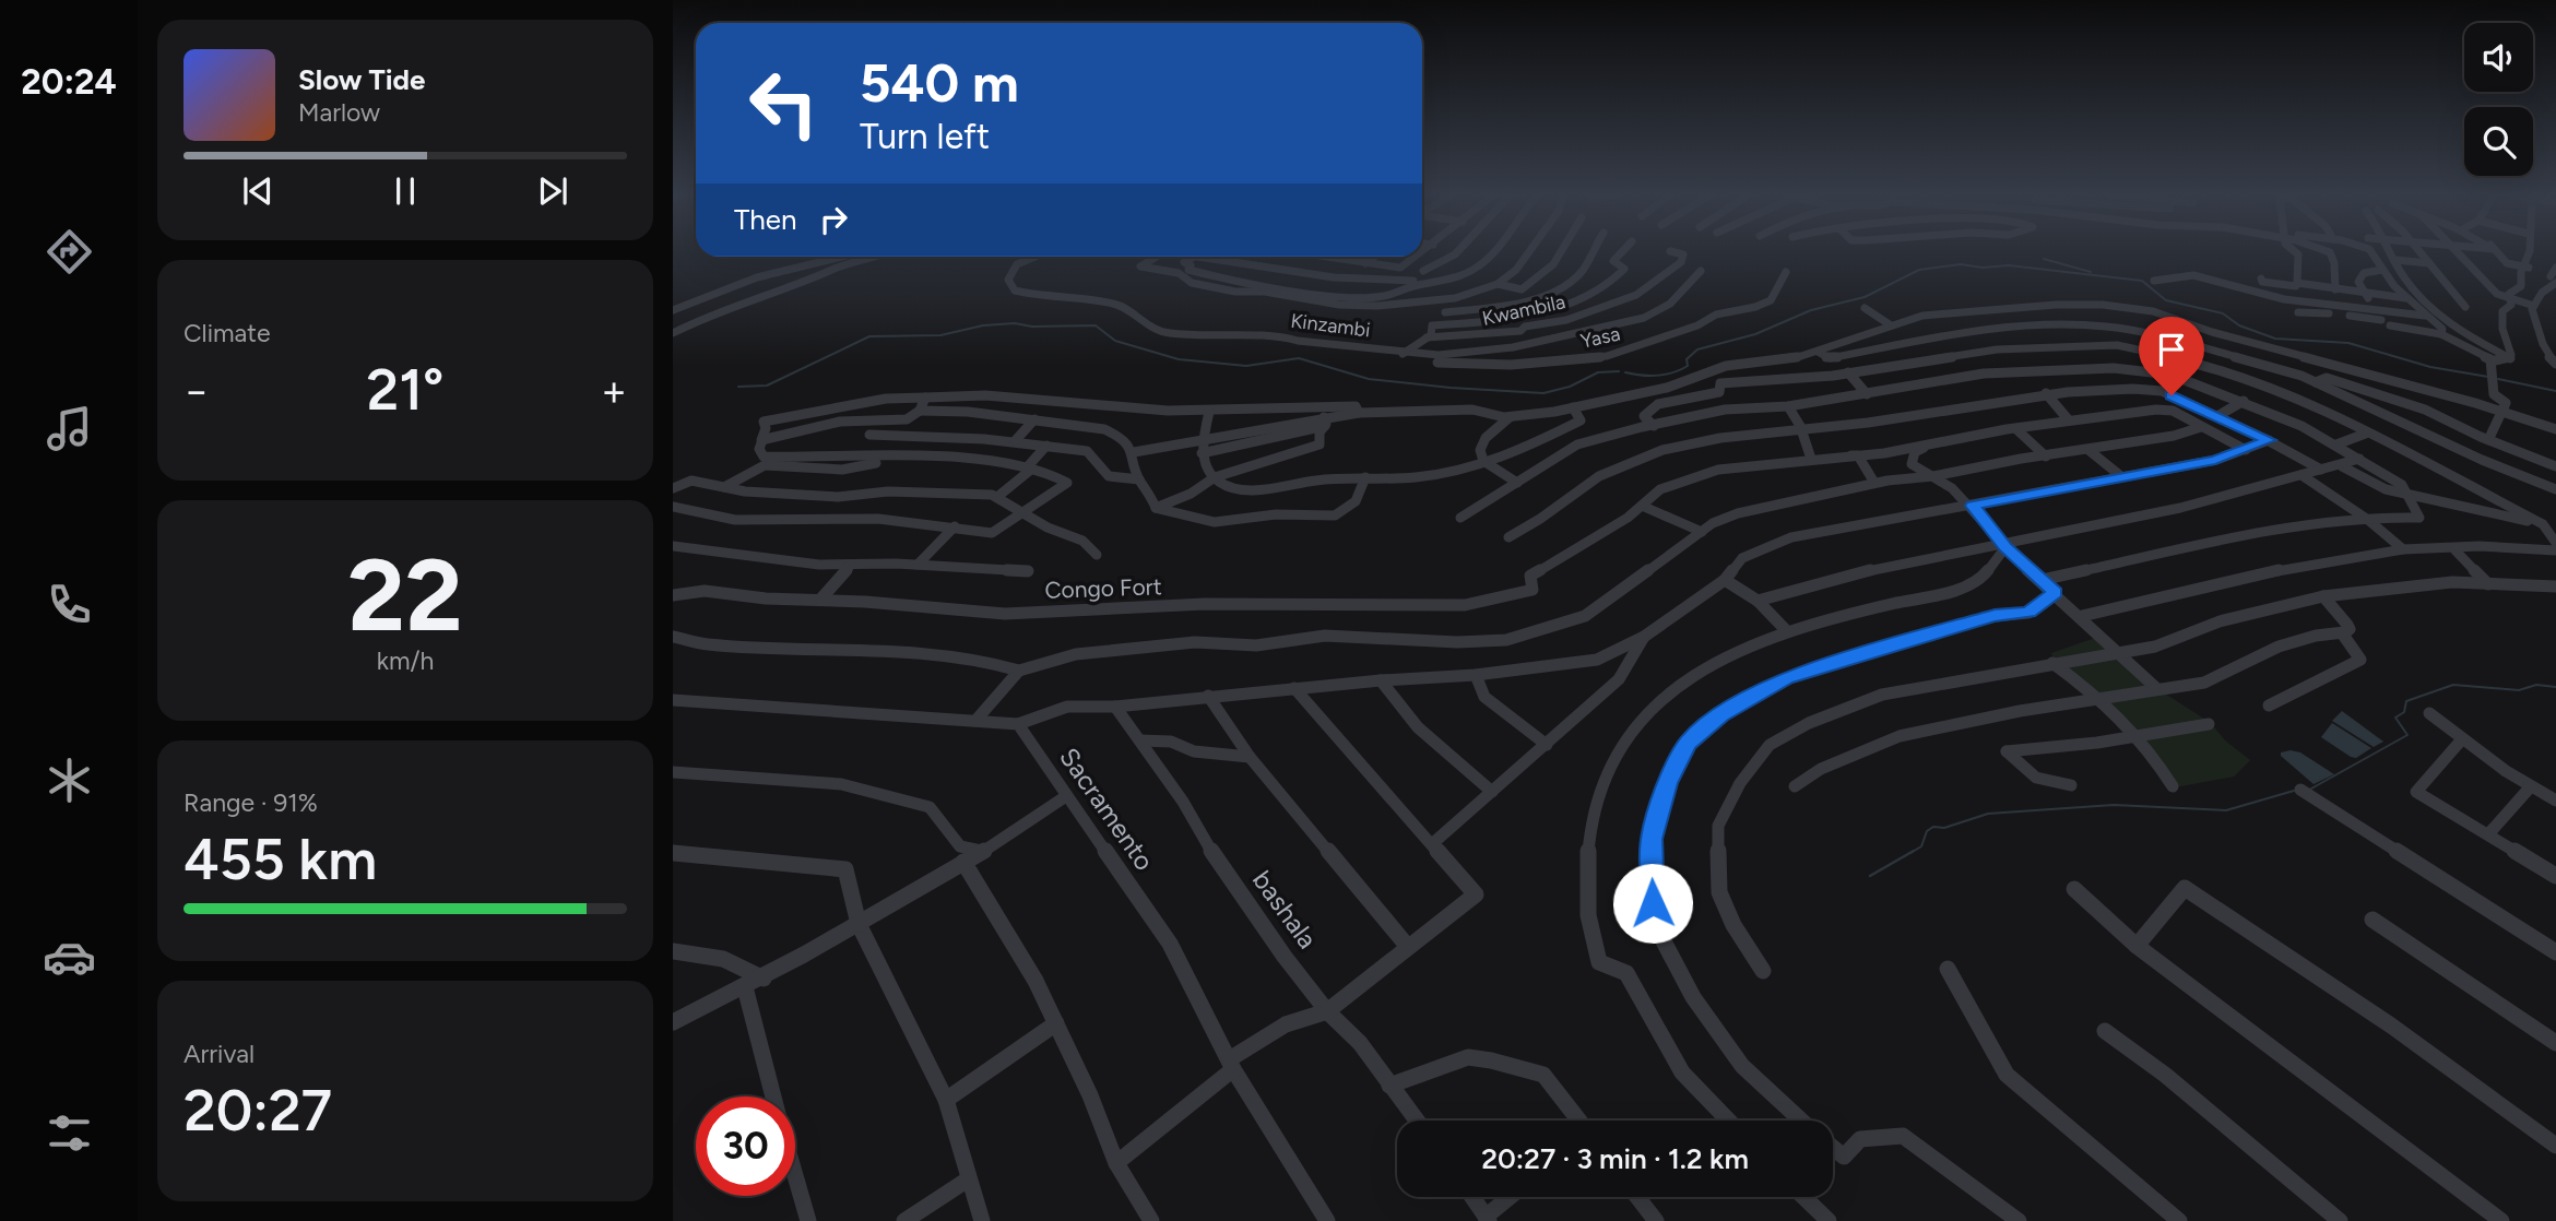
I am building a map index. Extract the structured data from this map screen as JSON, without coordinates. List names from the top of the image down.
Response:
{
  "streets": {
    "street": [
      "Kwambila",
      "Kinzambi",
      "Yasa",
      "Congo Fort",
      "Sacramento",
      "bashala"
    ]
  },
  "crossings": [
    ["Kinzambi", "Yasa"]
  ],
  "page": {
    "tabs": "20:24",
    "turn": ["540 m", "Turn left"],
    "song": ["Slow Tide", "Marlow"],
    "then": "Then",
    "tile": [
      "Climate",
      ["22", "km/h"],
      ["Range · 91%", "455 km"],
      ["Arrival", "20:27"]
    ],
    "heat": ["−", "21°", "+"],
    "limit": "30",
    "trip": "20:27 · 3 min · 1.2 km"
  }
}
